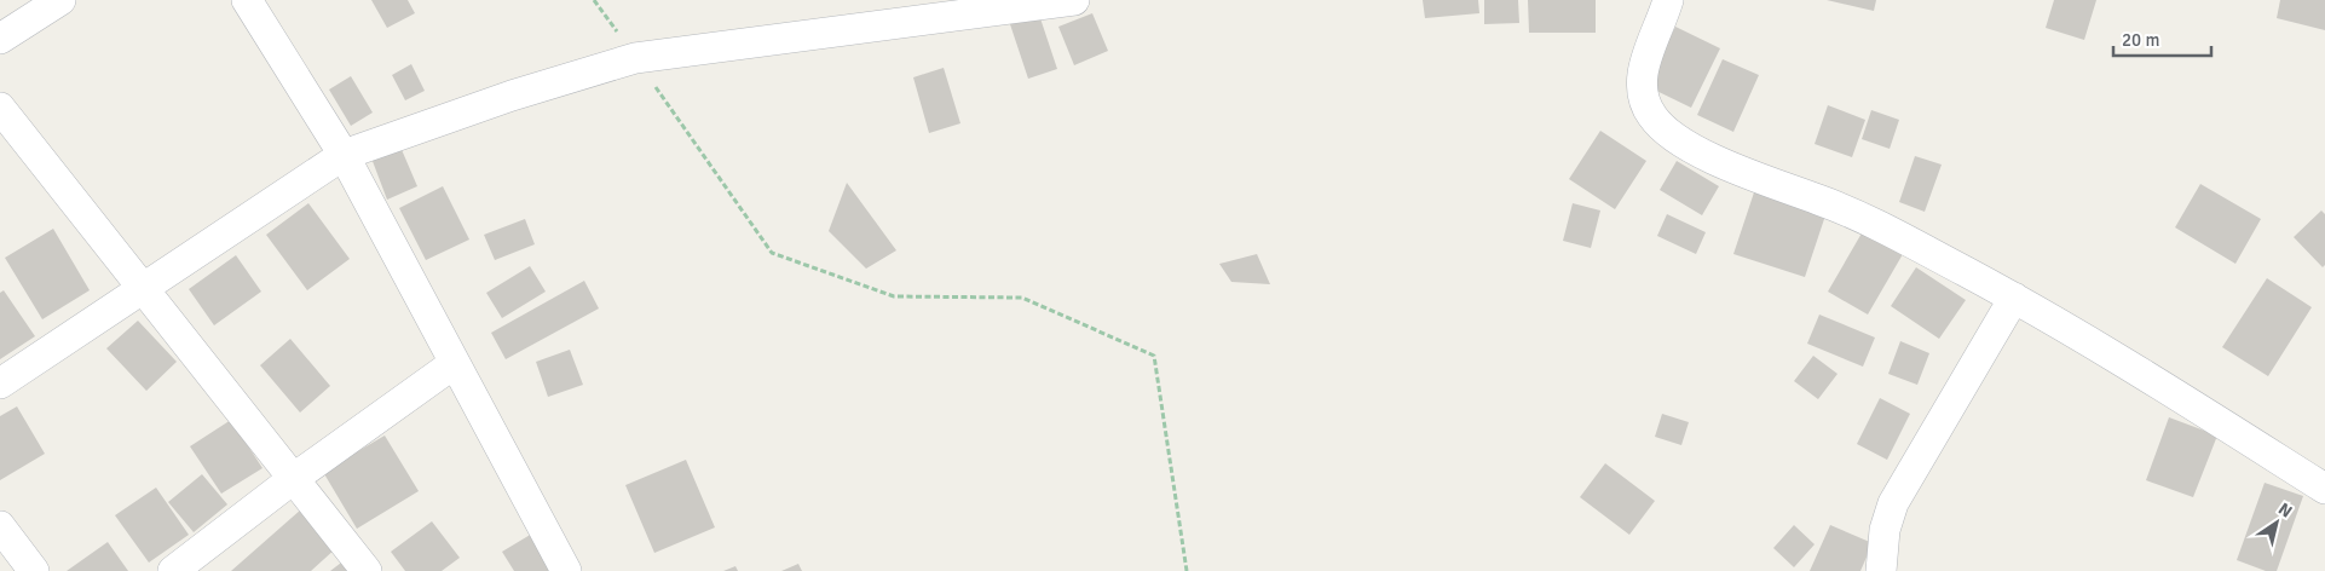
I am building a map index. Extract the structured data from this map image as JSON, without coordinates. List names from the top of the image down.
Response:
{
  "scale_bar": "20 m",
  "north": "top right"
}
